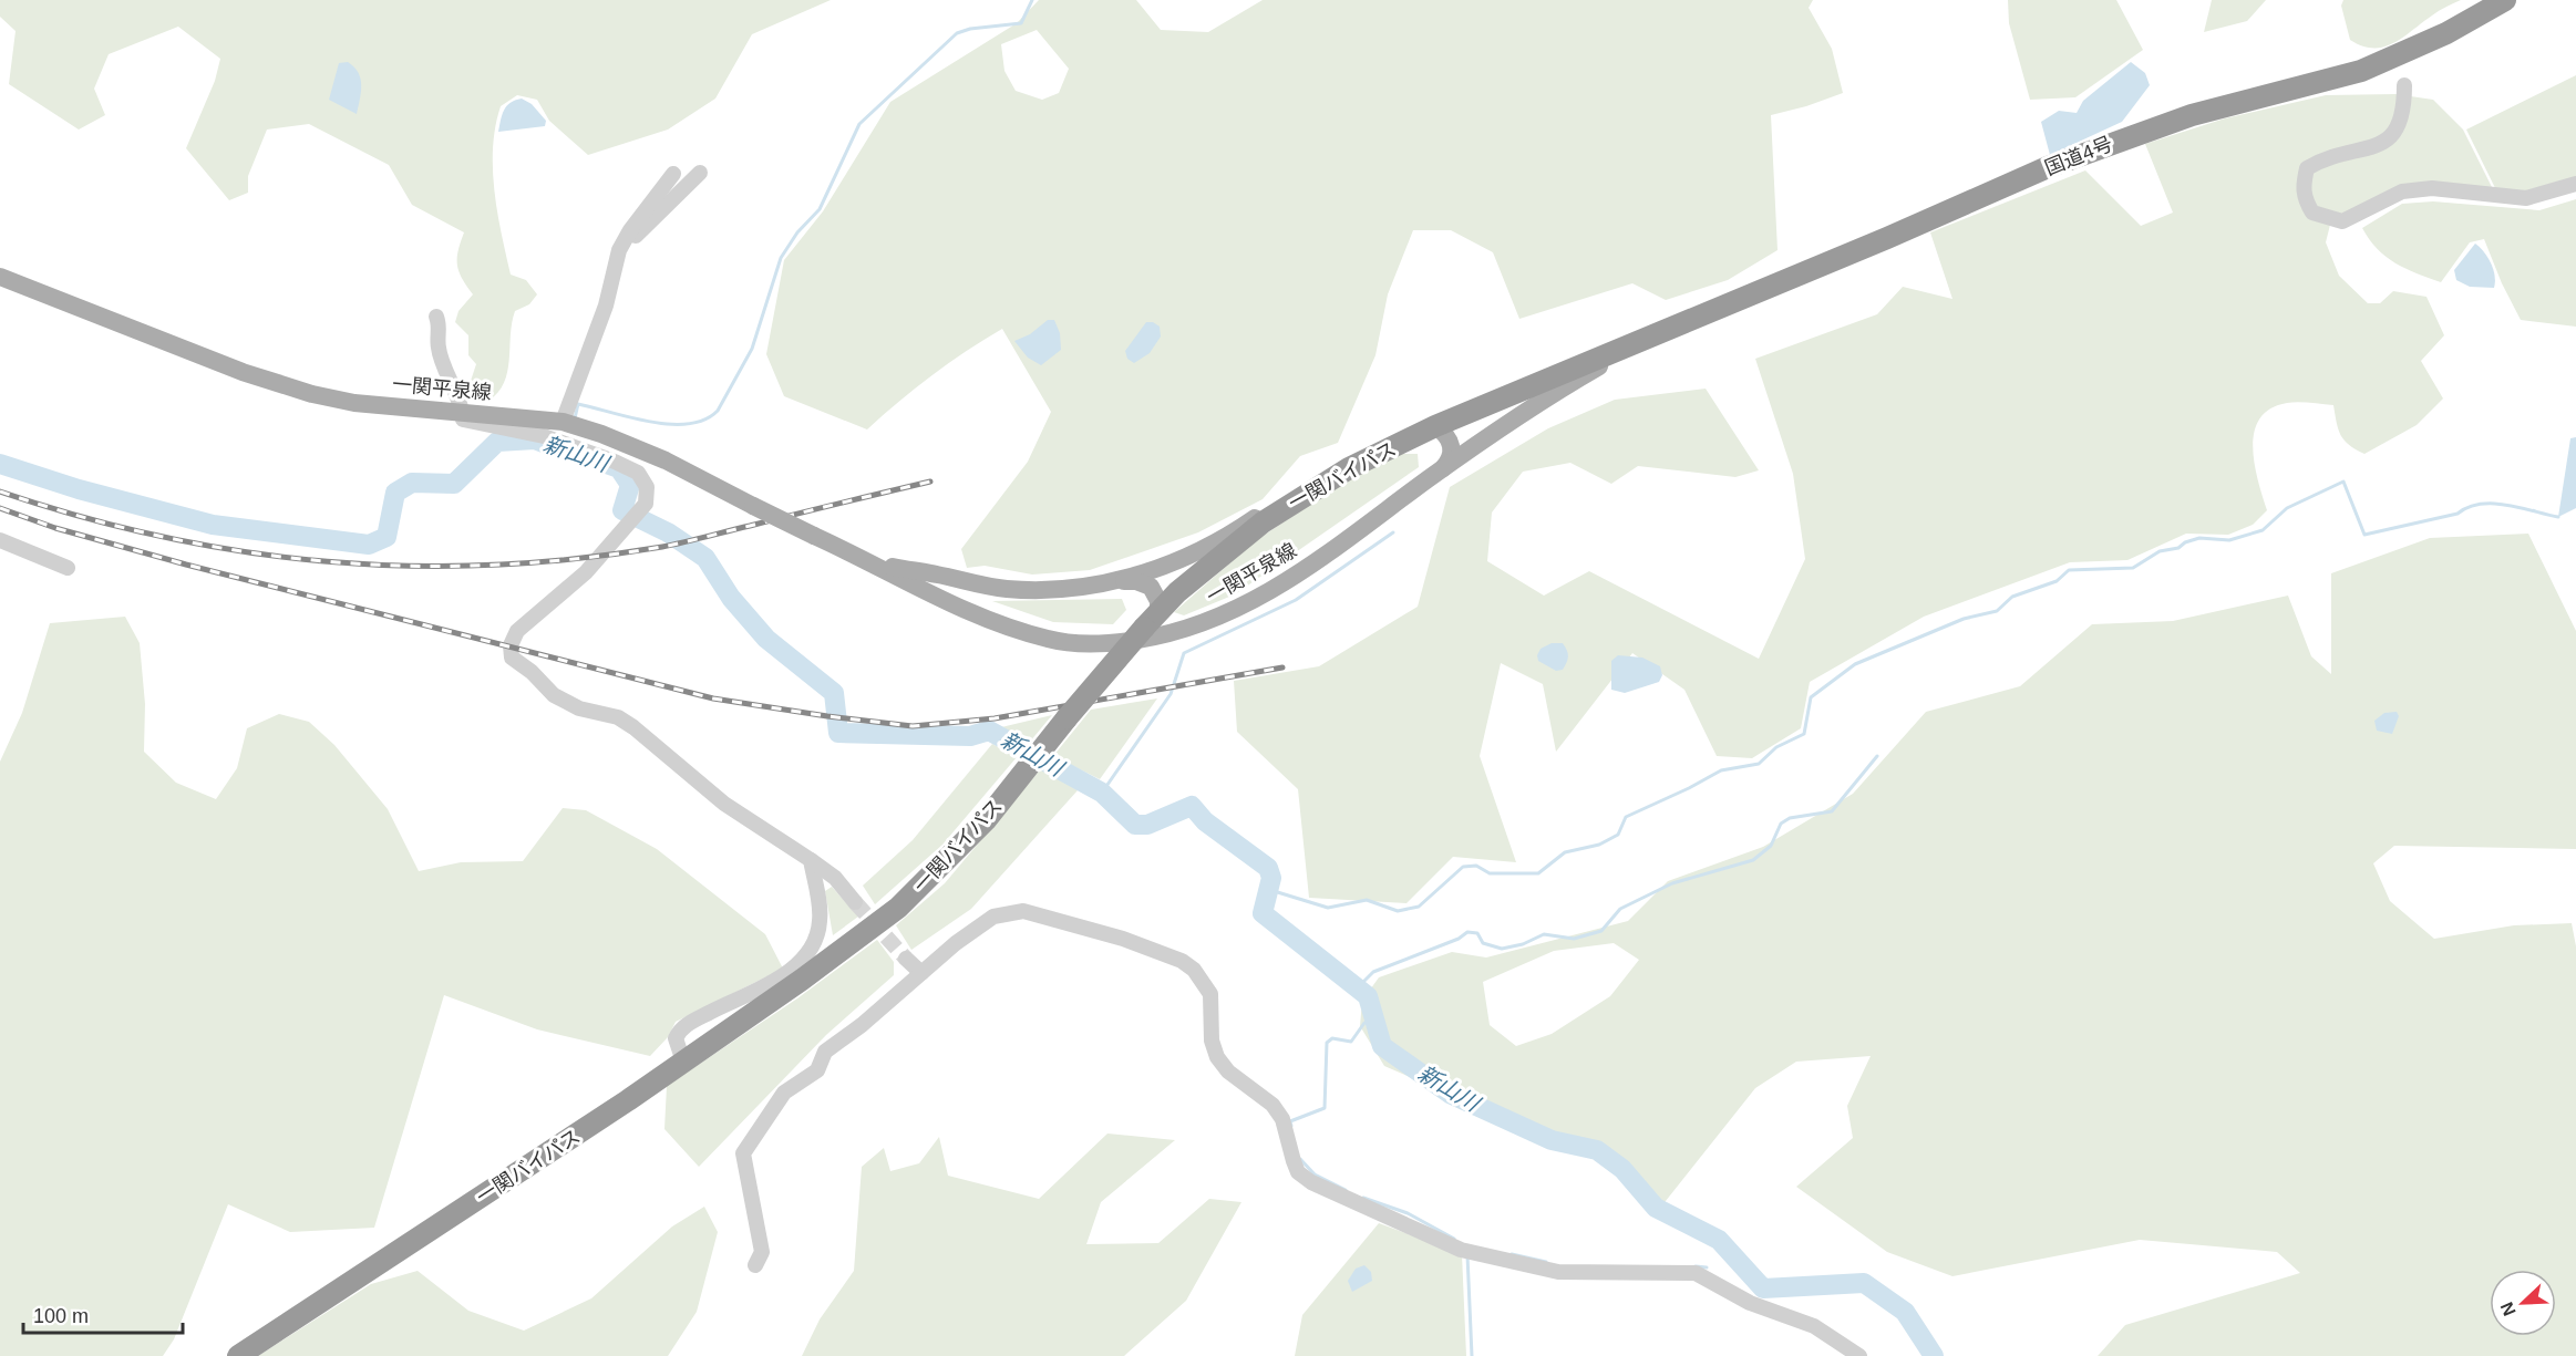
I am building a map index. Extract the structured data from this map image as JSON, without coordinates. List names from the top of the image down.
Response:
{
  "streets": {
    "highway": ["国道4号", "一関バイパス"],
    "main road": ["一関平泉線"]
  },
  "crossings": [
    ["国道4号", "一関平泉線"],
    ["国道4号", "一関バイパス"],
    ["一関平泉線", "一関バイパス"]
  ],
  "water": ["新山川"],
  "scale_bar": "100 m",
  "north": "bottom left"
}
